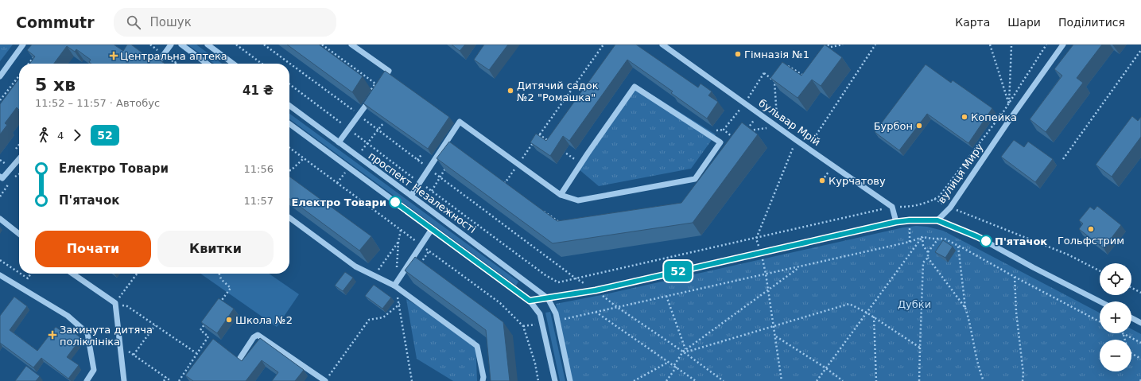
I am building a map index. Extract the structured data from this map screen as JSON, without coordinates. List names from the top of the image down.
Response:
{
  "streets": {
    "street": ["бульвар Мрій", "вулиця Миру", "проспект Незалежності"]
  },
  "parks": ["Дубки"],
  "places": {
    "other": [
      "Гімназія №1",
      "Дитячий садок №2 \"Ромашка\"",
      "Копейка",
      "Бурбон",
      "Курчатову",
      "Електро Товари",
      "Гольфстрим",
      "П'ятачок",
      "Школа №2"
    ],
    "health": ["Центральна аптека", "Закинута дитяча поліклініка"]
  },
  "lines": ["bus line 52"],
  "page": {
    "header": "Commutr",
    "search": "Пошук",
    "nav": ["Карта", "Шари", "Поділитися"],
    "on_map": "52",
    "heading": ["5 хв", "11:52 – 11:57 · Автобус", "41 ₴"],
    "legs": ["4", "52"],
    "list": [
      {
        "name": "Електро Товари",
        "value": "11:56"
      },
      {
        "name": "П'ятачок",
        "value": "11:57"
      }
    ],
    "buttons": ["Почати", "Квитки"],
    "map_buttons": ["+", "−"]
  }
}
